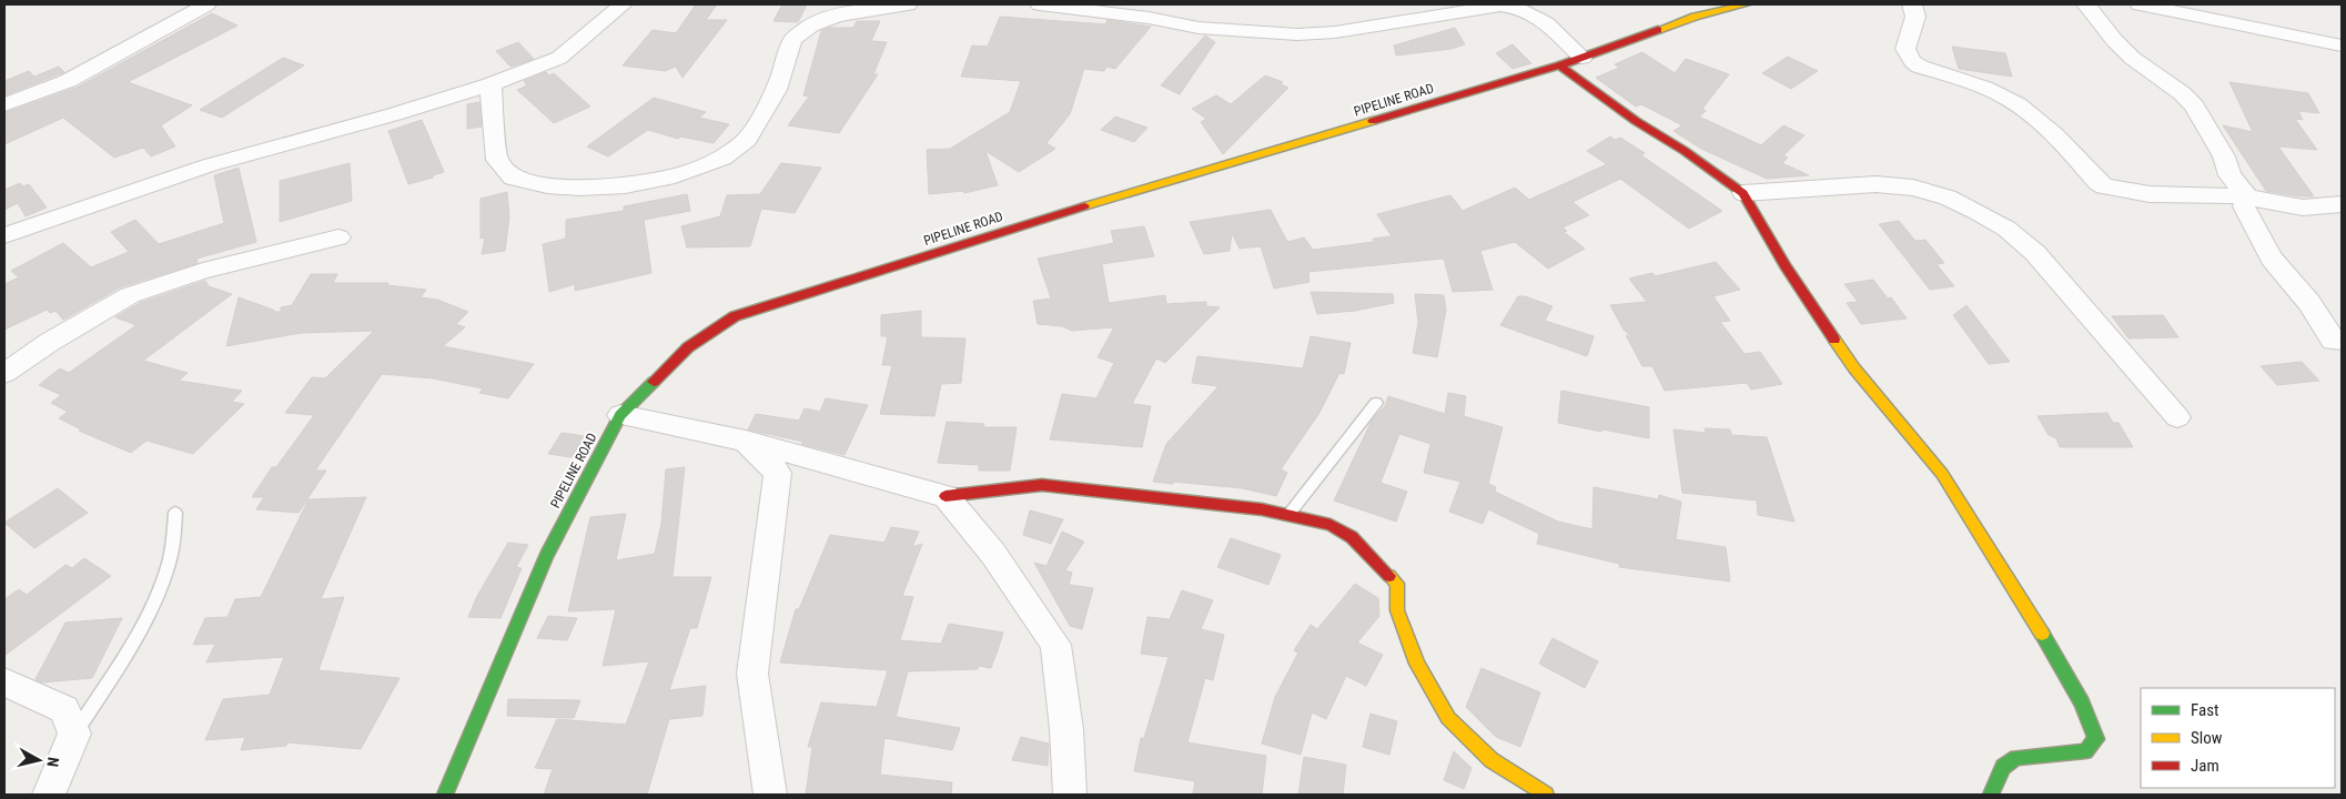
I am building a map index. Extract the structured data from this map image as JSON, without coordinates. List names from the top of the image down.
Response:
{
  "streets": {
    "street": ["PIPELINE ROAD"]
  },
  "legend": ["Fast", "Slow", "Jam"],
  "north": "right"
}
